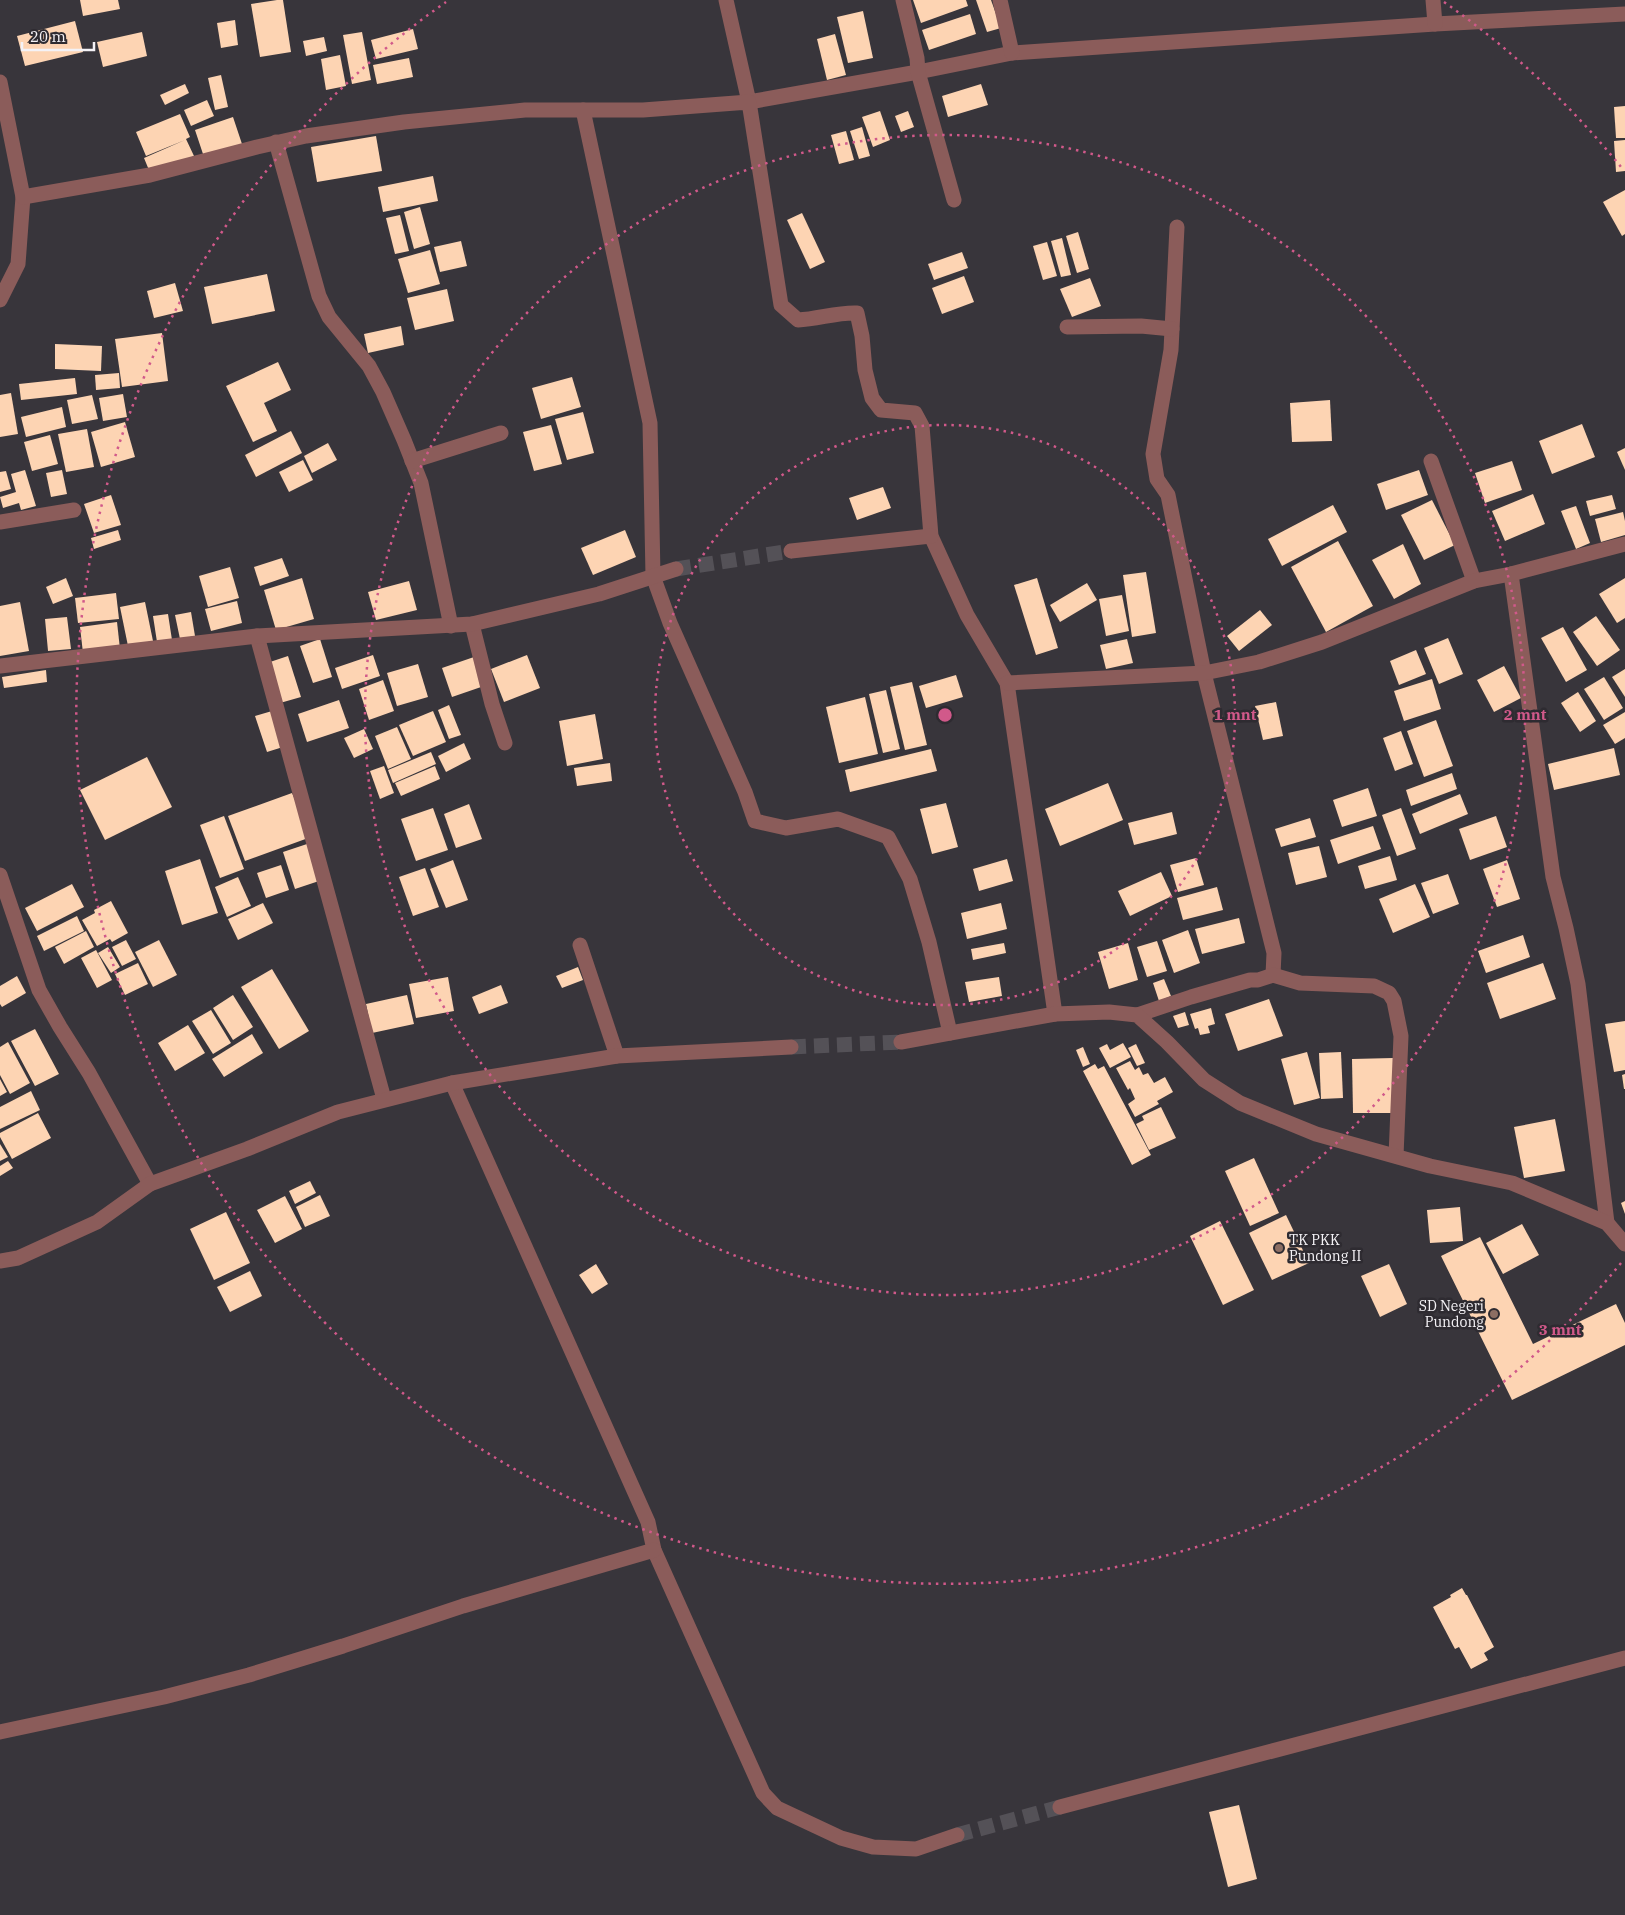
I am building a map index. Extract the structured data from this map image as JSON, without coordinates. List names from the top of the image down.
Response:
{
  "places": ["TK PKK Pundong II", "SD Negeri Pundong"],
  "scale_bar": "20 m",
  "rings": ["1 mnt", "2 mnt", "3 mnt"]
}
